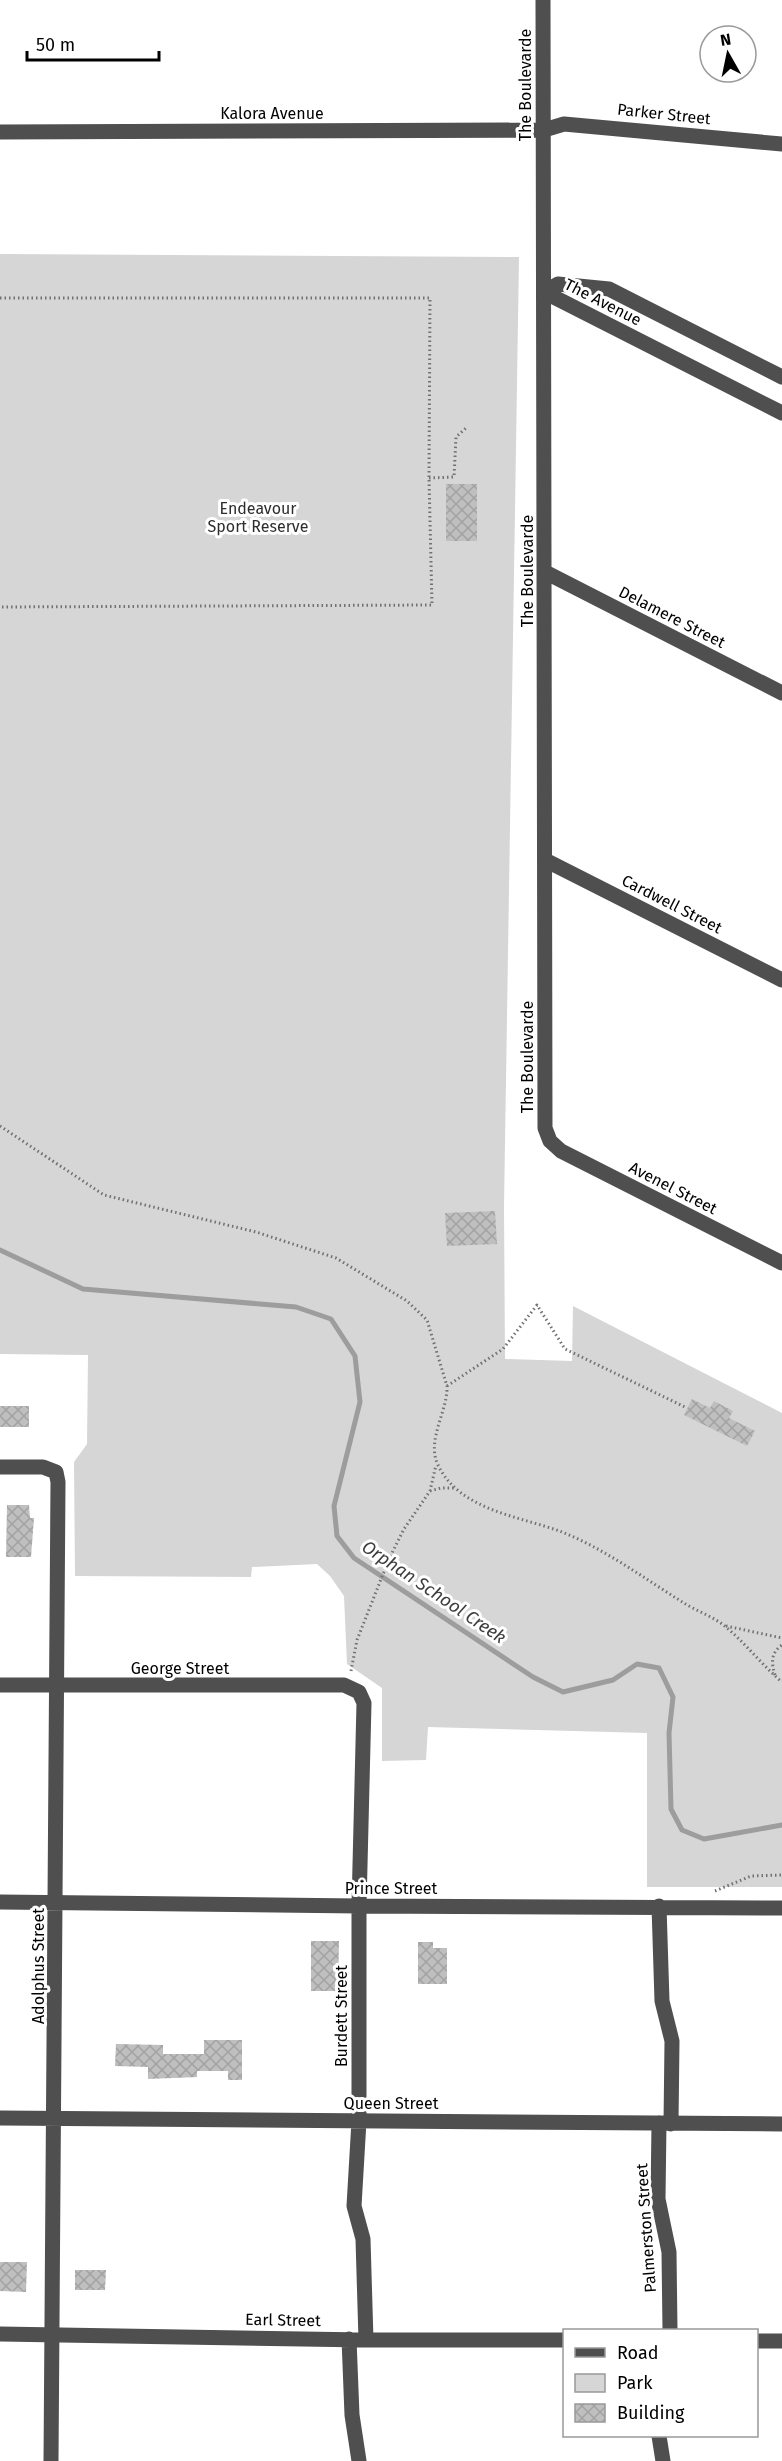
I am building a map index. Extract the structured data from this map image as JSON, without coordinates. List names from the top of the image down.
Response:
{
  "streets": {
    "street": [
      "The Boulevarde",
      "Kalora Avenue",
      "Parker Street",
      "The Avenue",
      "Delamere Street",
      "Cardwell Street",
      "Avenel Street",
      "George Street",
      "Prince Street",
      "Adolphus Street",
      "Burdett Street",
      "Queen Street",
      "Palmerston Street",
      "Earl Street"
    ]
  },
  "crossings": [
    ["The Boulevarde", "Kalora Avenue"],
    ["The Boulevarde", "Parker Street"],
    ["The Boulevarde", "The Avenue"],
    ["The Boulevarde", "Delamere Street"],
    ["The Boulevarde", "Cardwell Street"],
    ["The Boulevarde", "Avenel Street"],
    ["Kalora Avenue", "Parker Street"],
    ["George Street", "Adolphus Street"],
    ["George Street", "Burdett Street"],
    ["Prince Street", "Adolphus Street"],
    ["Prince Street", "Burdett Street"],
    ["Prince Street", "Palmerston Street"],
    ["Adolphus Street", "Queen Street"],
    ["Adolphus Street", "Earl Street"],
    ["Burdett Street", "Queen Street"],
    ["Burdett Street", "Earl Street"],
    ["Queen Street", "Palmerston Street"]
  ],
  "water": ["Orphan School Creek"],
  "parks": ["Endeavour Sport Reserve"],
  "legend": ["Road", "Park", "Building"],
  "scale_bar": "50 m",
  "north": "top"
}
